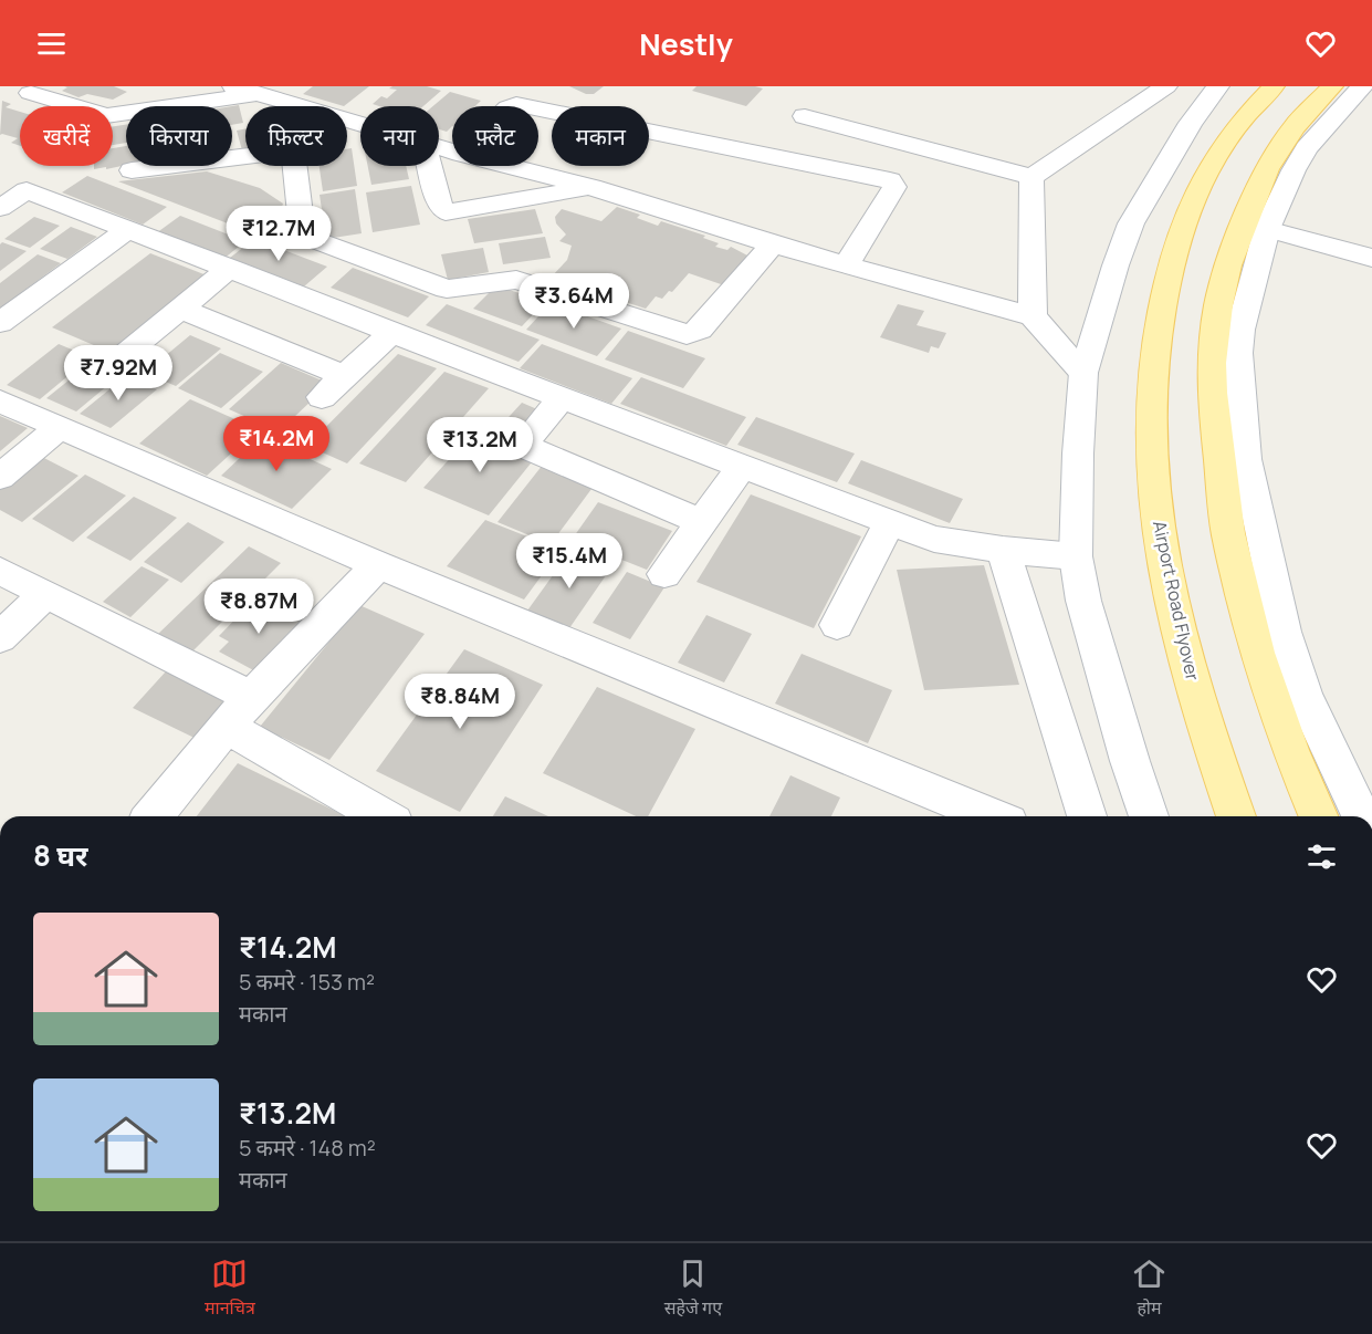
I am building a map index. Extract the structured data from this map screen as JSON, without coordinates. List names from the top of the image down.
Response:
{
  "streets": {
    "main road": ["Airport Road Flyover"]
  },
  "page": {
    "header": "Nestly",
    "chip": [
      "खरीदें",
      "किराया",
      "फ़िल्टर",
      "नया",
      "फ़्लैट",
      "मकान"
    ],
    "price": [
      "₹12.7M",
      "₹3.64M",
      "₹7.92M",
      "₹14.2M",
      "₹13.2M",
      "₹15.4M",
      "₹8.87M",
      "₹8.84M"
    ],
    "heading": "8 घर",
    "list": [
      {
        "name": "₹14.2M",
        "note": "5 कमरे · 153 m² · मकान"
      },
      {
        "name": "₹13.2M",
        "note": "5 कमरे · 148 m² · मकान"
      }
    ],
    "tabs": ["मानचित्र", "सहेजे गए", "होम"]
  }
}
